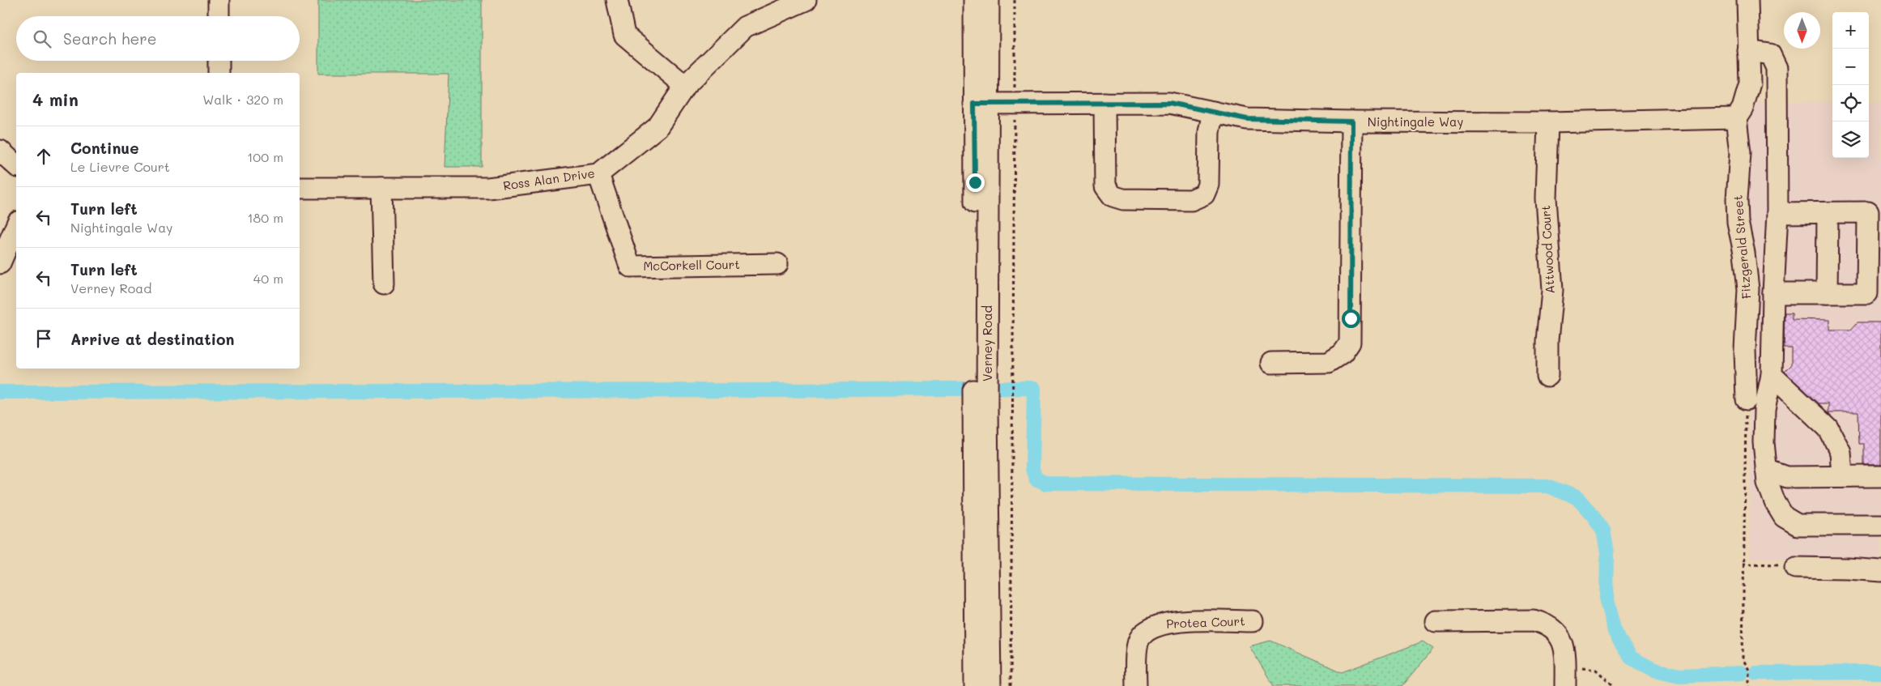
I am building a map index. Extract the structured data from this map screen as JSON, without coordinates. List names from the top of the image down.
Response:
{
  "streets": {
    "street": [
      "Nightingale Way",
      "Ross Alan Drive",
      "Fitzgerald Street",
      "Attwood Court",
      "McCorkell Court",
      "Verney Road",
      "Protea Court"
    ]
  },
  "crossings": [
    ["Nightingale Way", "Fitzgerald Street"],
    ["Nightingale Way", "Attwood Court"],
    ["Nightingale Way", "Verney Road"],
    ["Ross Alan Drive", "McCorkell Court"]
  ],
  "north": "bottom",
  "page": {
    "map_buttons": ["+", "−"],
    "search": "Search here",
    "heading": ["4 min", "Walk · 320 m"],
    "list": [
      ["Continue", "Le Lievre Court", "100 m"],
      ["Turn left", "Nightingale Way", "180 m"],
      ["Turn left", "Verney Road", "40 m"],
      "Arrive at destination"
    ]
  }
}
